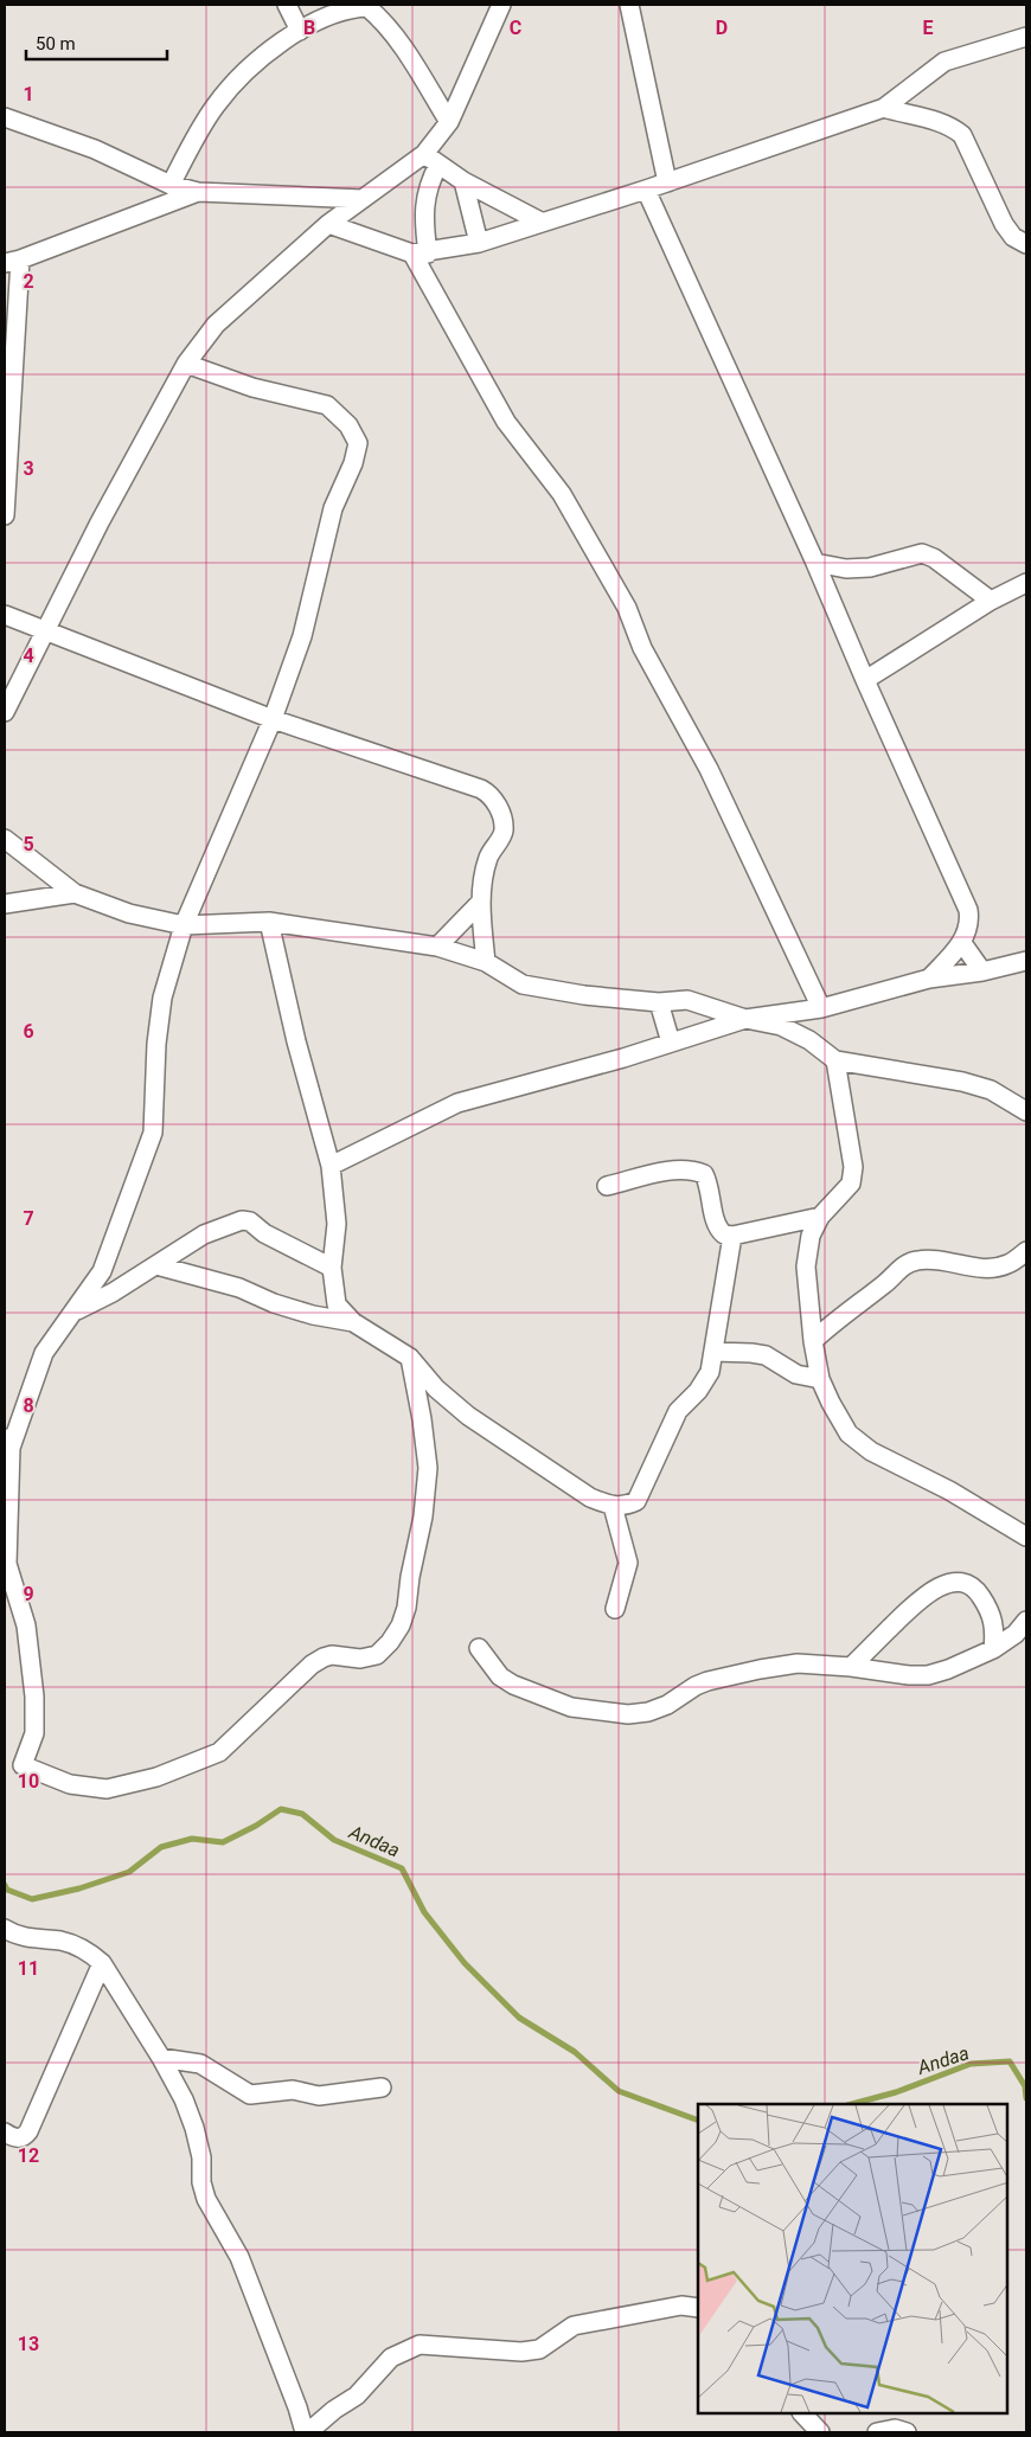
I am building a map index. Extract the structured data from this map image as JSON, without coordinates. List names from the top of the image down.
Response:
{
  "water": ["Andaa"],
  "scale_bar": "50 m",
  "grid": {
    "columns": [
      "B",
      "C",
      "D",
      "E"
    ],
    "rows": [
      "1",
      "2",
      "3",
      "4",
      "5",
      "6",
      "7",
      "8",
      "9",
      "10",
      "11",
      "12",
      "13"
    ]
  }
}
